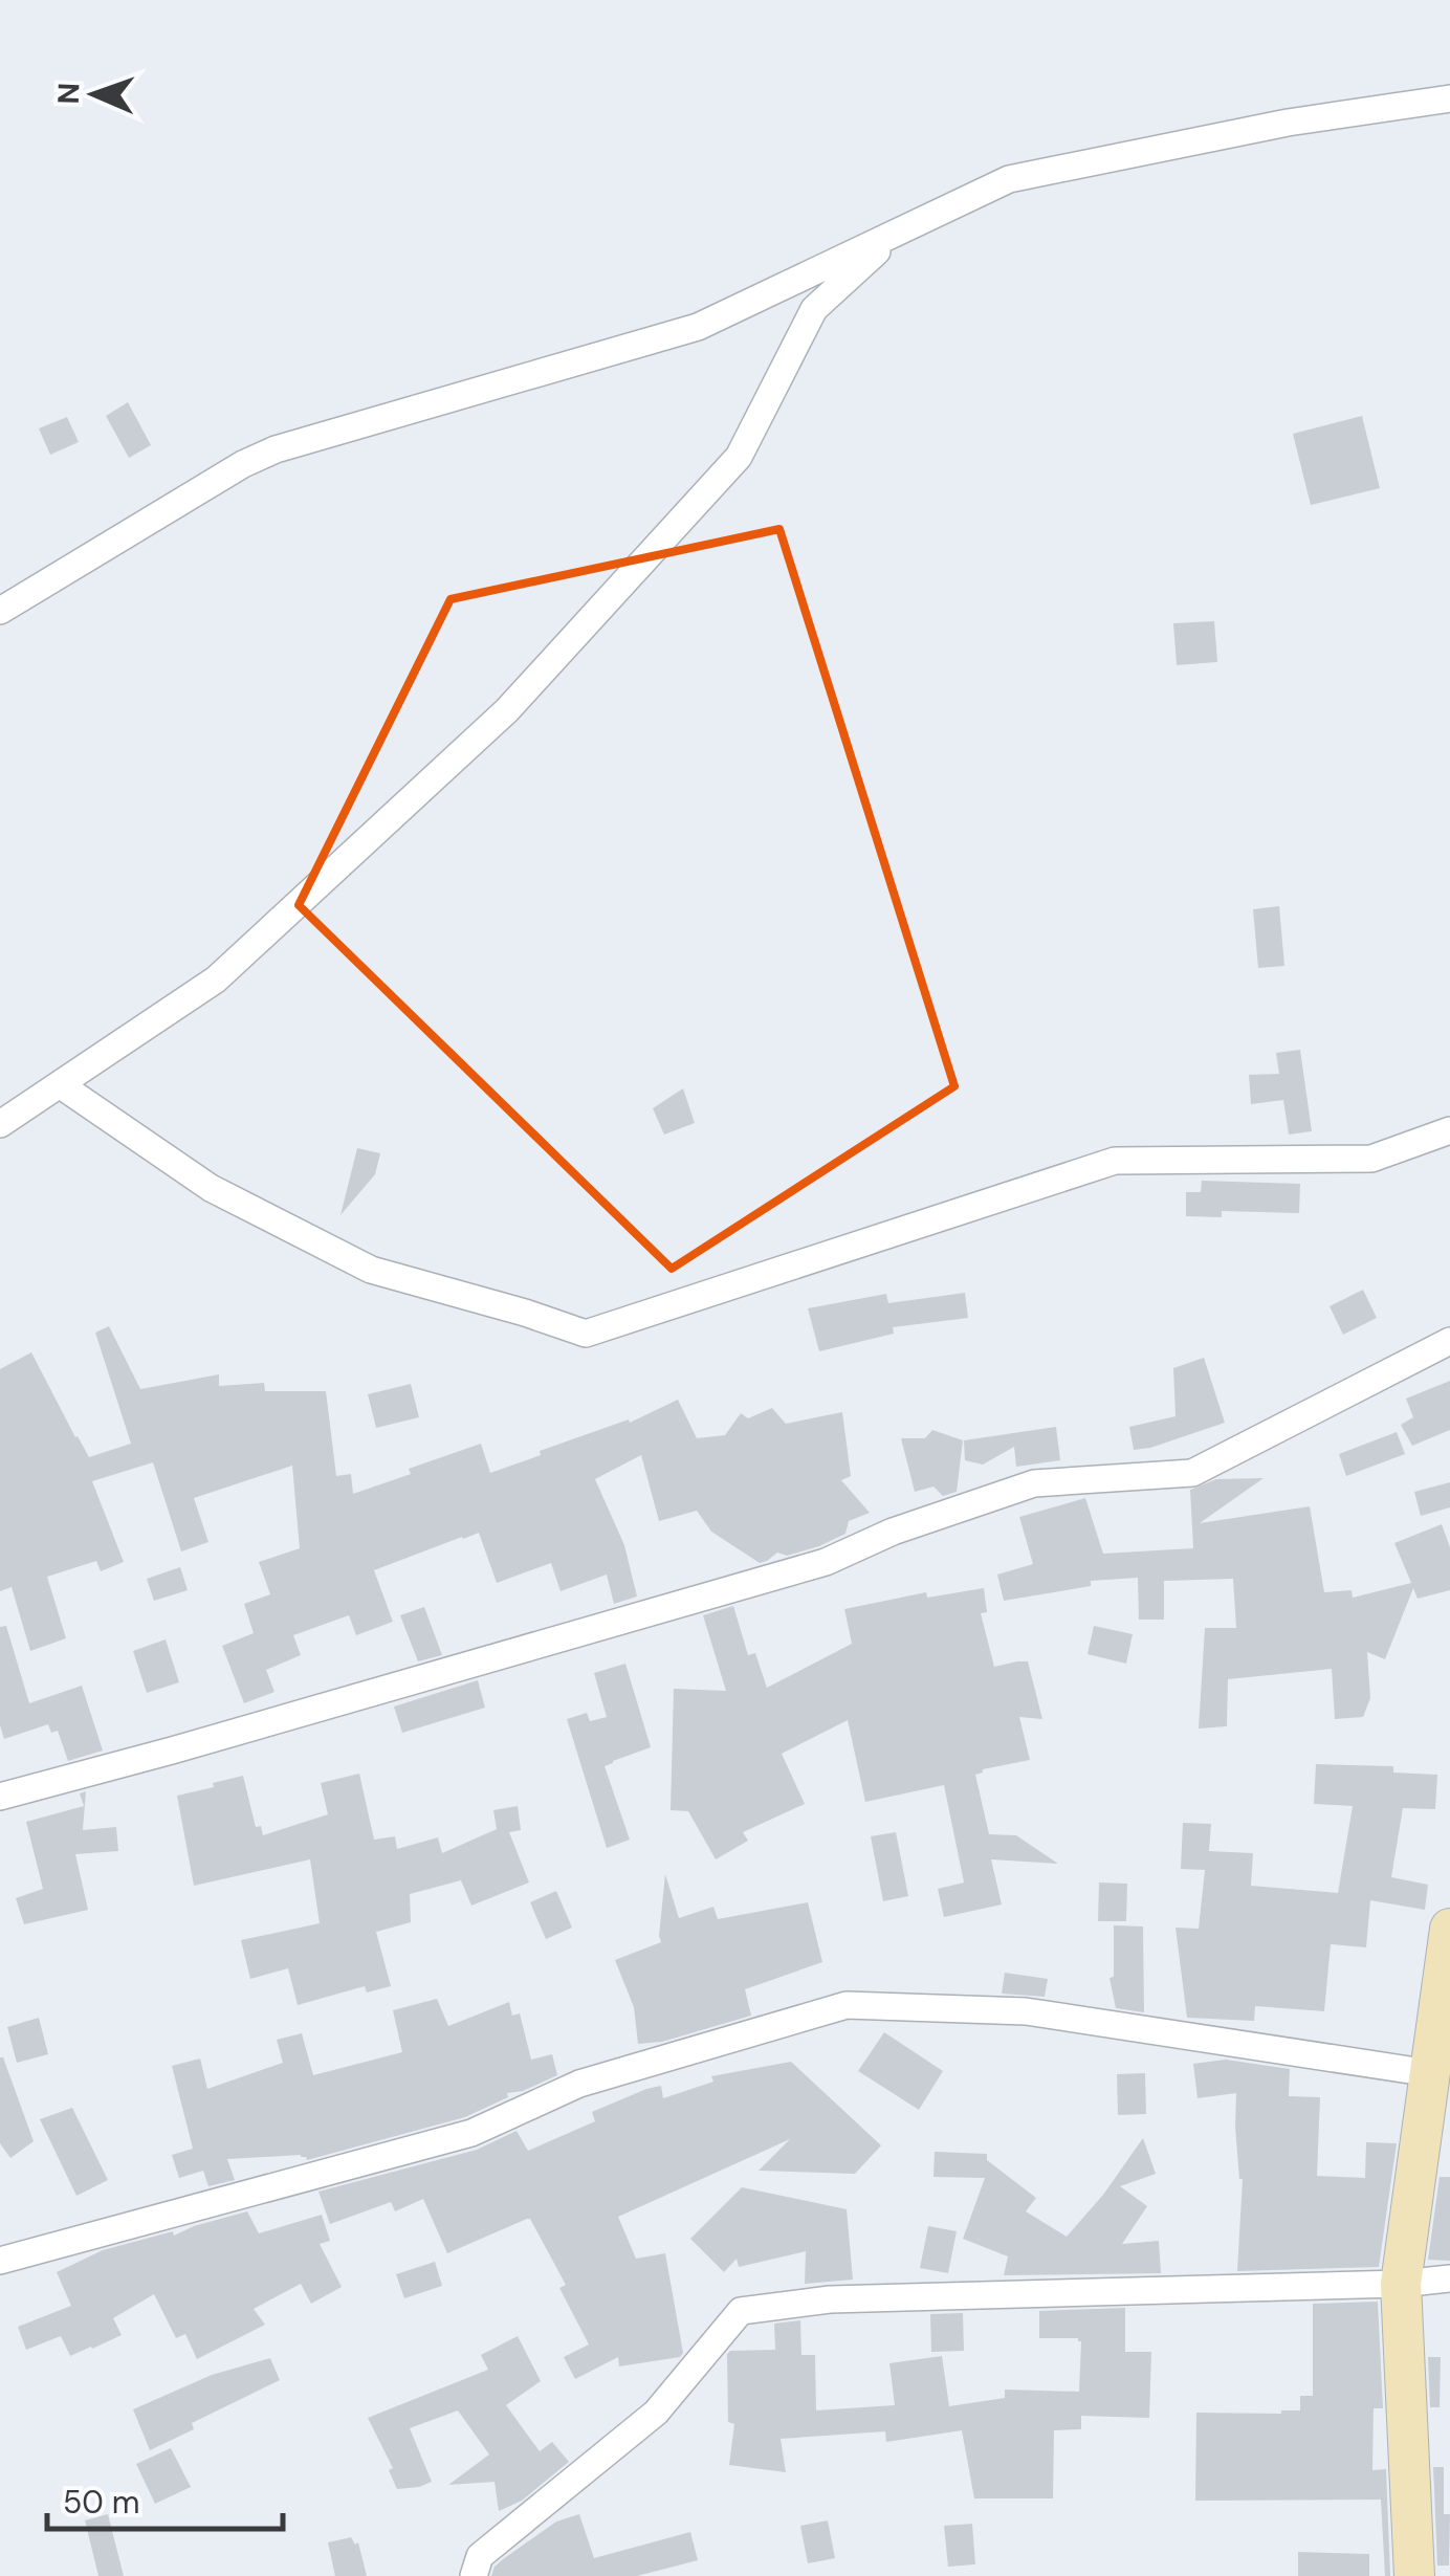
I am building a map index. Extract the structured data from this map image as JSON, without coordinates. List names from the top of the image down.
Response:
{
  "scale_bar": "50 m",
  "north": "left"
}
